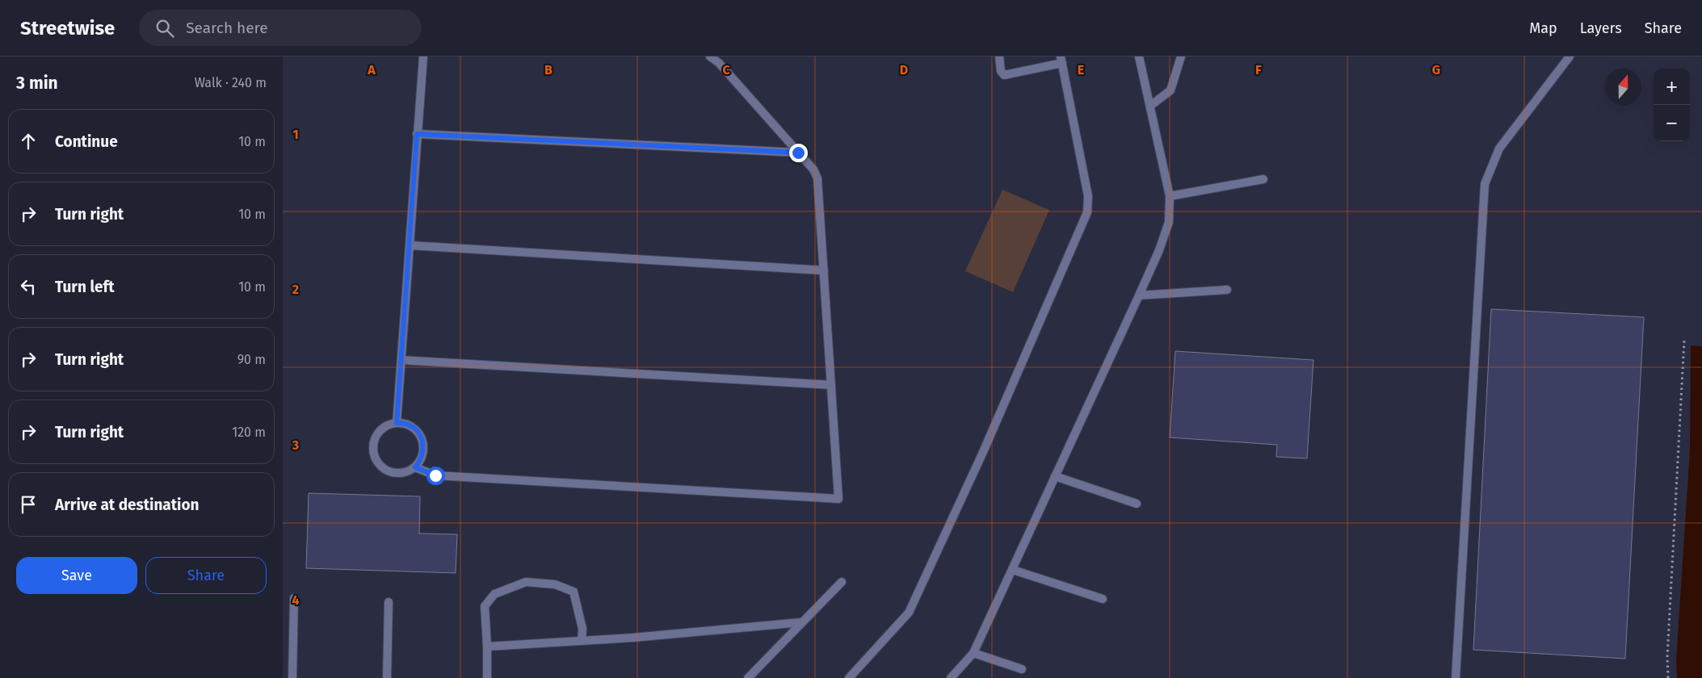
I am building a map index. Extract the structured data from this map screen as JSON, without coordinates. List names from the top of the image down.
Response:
{
  "north": "top",
  "page": {
    "header": "Streetwise",
    "search": "Search here",
    "nav": ["Map", "Layers", "Share"],
    "heading": ["3 min", "Walk · 240 m"],
    "map_buttons": ["+", "−"],
    "list": [
      ["Continue", "10 m"],
      ["Turn right", "10 m"],
      ["Turn left", "10 m"],
      ["Turn right", "90 m"],
      ["Turn right", "120 m"],
      "Arrive at destination"
    ],
    "buttons": ["Save", "Share"]
  },
  "grid": {
    "columns": [
      "A",
      "B",
      "C",
      "D",
      "E",
      "F",
      "G"
    ],
    "rows": [
      "1",
      "2",
      "3",
      "4"
    ]
  }
}
